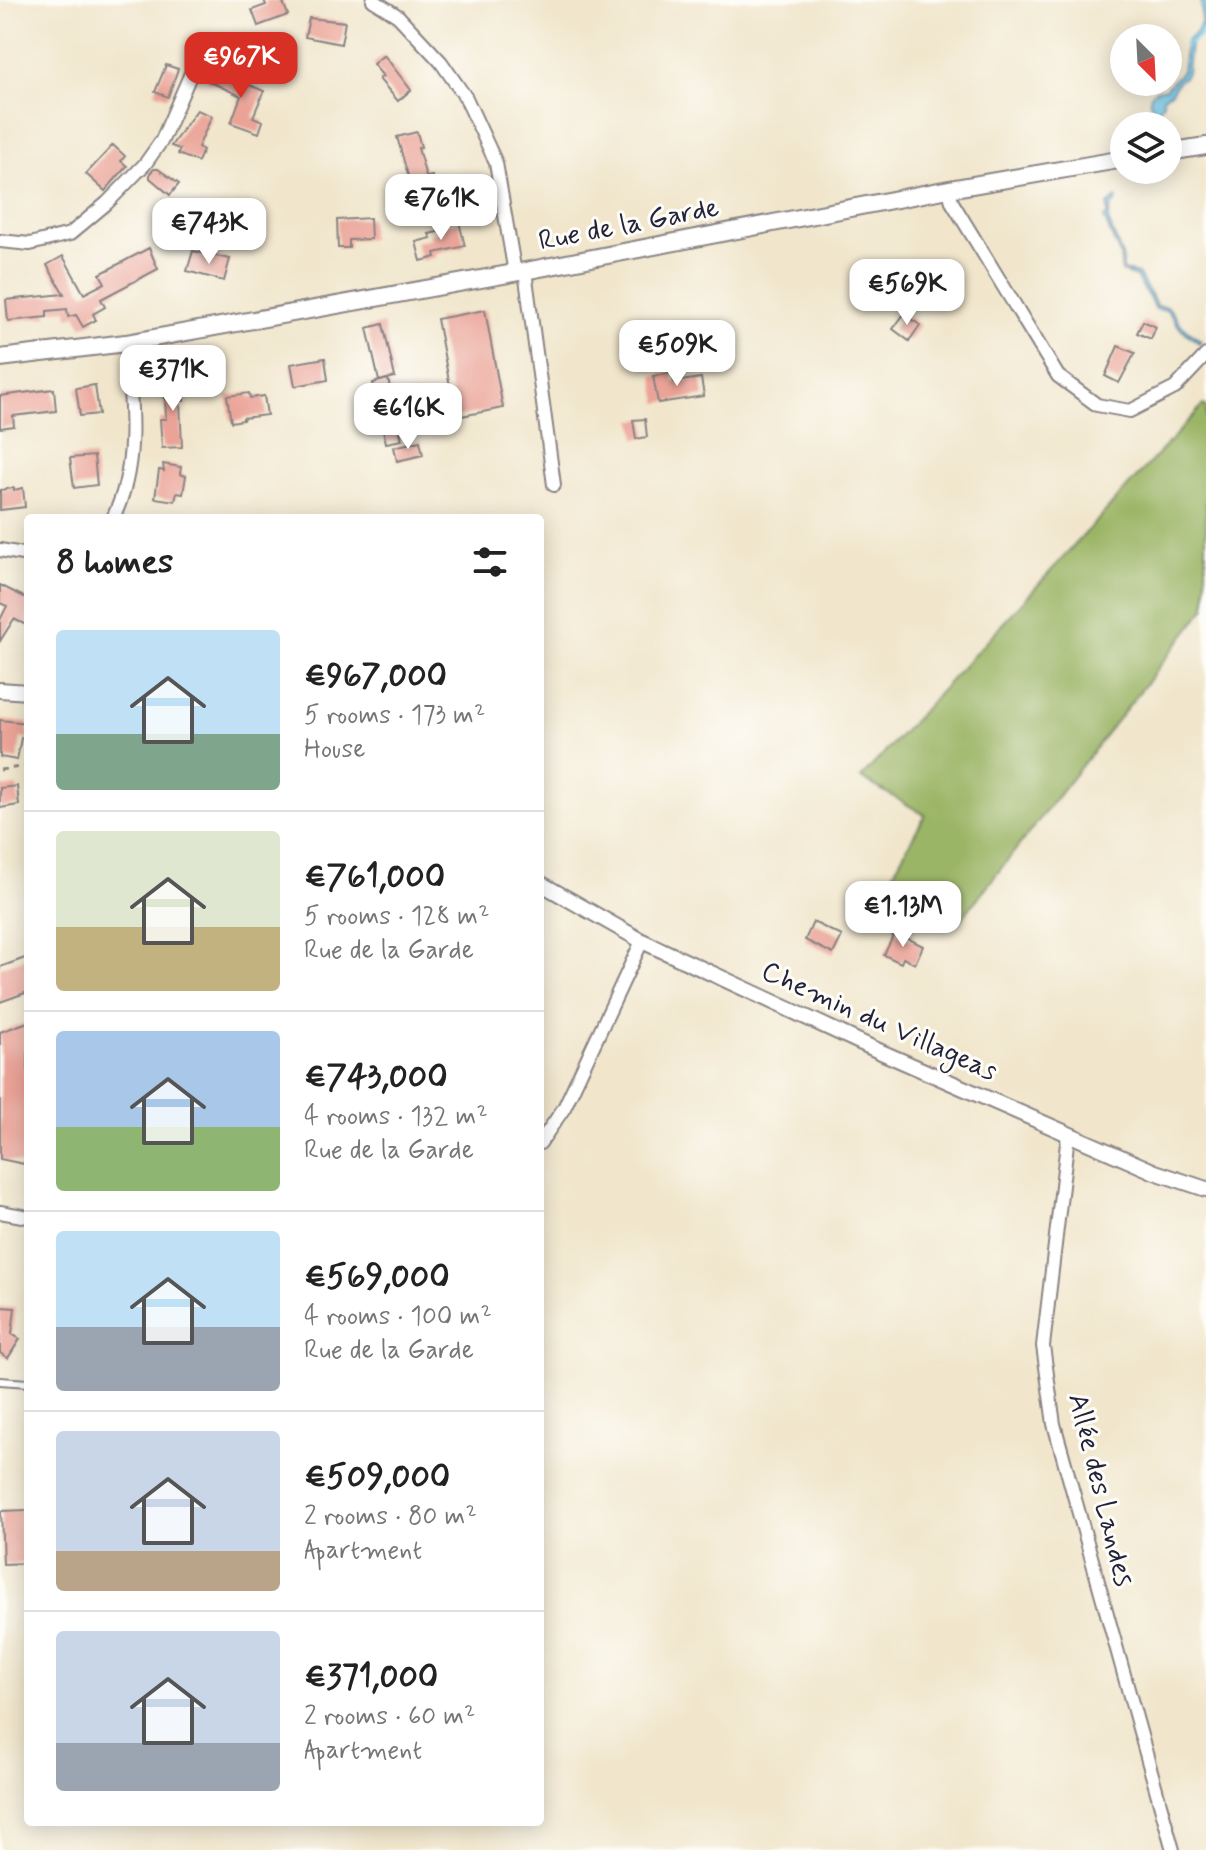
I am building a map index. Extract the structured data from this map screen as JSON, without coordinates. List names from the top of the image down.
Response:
{
  "streets": {
    "main road": ["Rue de la Garde"],
    "street": ["Chemin du Villageas", "Allée des Landes"]
  },
  "crossings": [
    ["Chemin du Villageas", "Allée des Landes"]
  ],
  "north": "bottom right",
  "page": {
    "price": [
      "€967K",
      "€761K",
      "€743K",
      "€569K",
      "€509K",
      "€371K",
      "€616K",
      "€1.13M"
    ],
    "heading": "8 homes",
    "list": [
      {
        "name": "€967,000",
        "note": "5 rooms · 173 m² · House"
      },
      {
        "name": "€761,000",
        "note": "5 rooms · 128 m² · Rue de la Garde"
      },
      {
        "name": "€743,000",
        "note": "4 rooms · 132 m² · Rue de la Garde"
      },
      {
        "name": "€569,000",
        "note": "4 rooms · 100 m² · Rue de la Garde"
      },
      {
        "name": "€509,000",
        "note": "2 rooms · 80 m² · Apartment"
      },
      {
        "name": "€371,000",
        "note": "2 rooms · 60 m² · Apartment"
      }
    ]
  }
}
